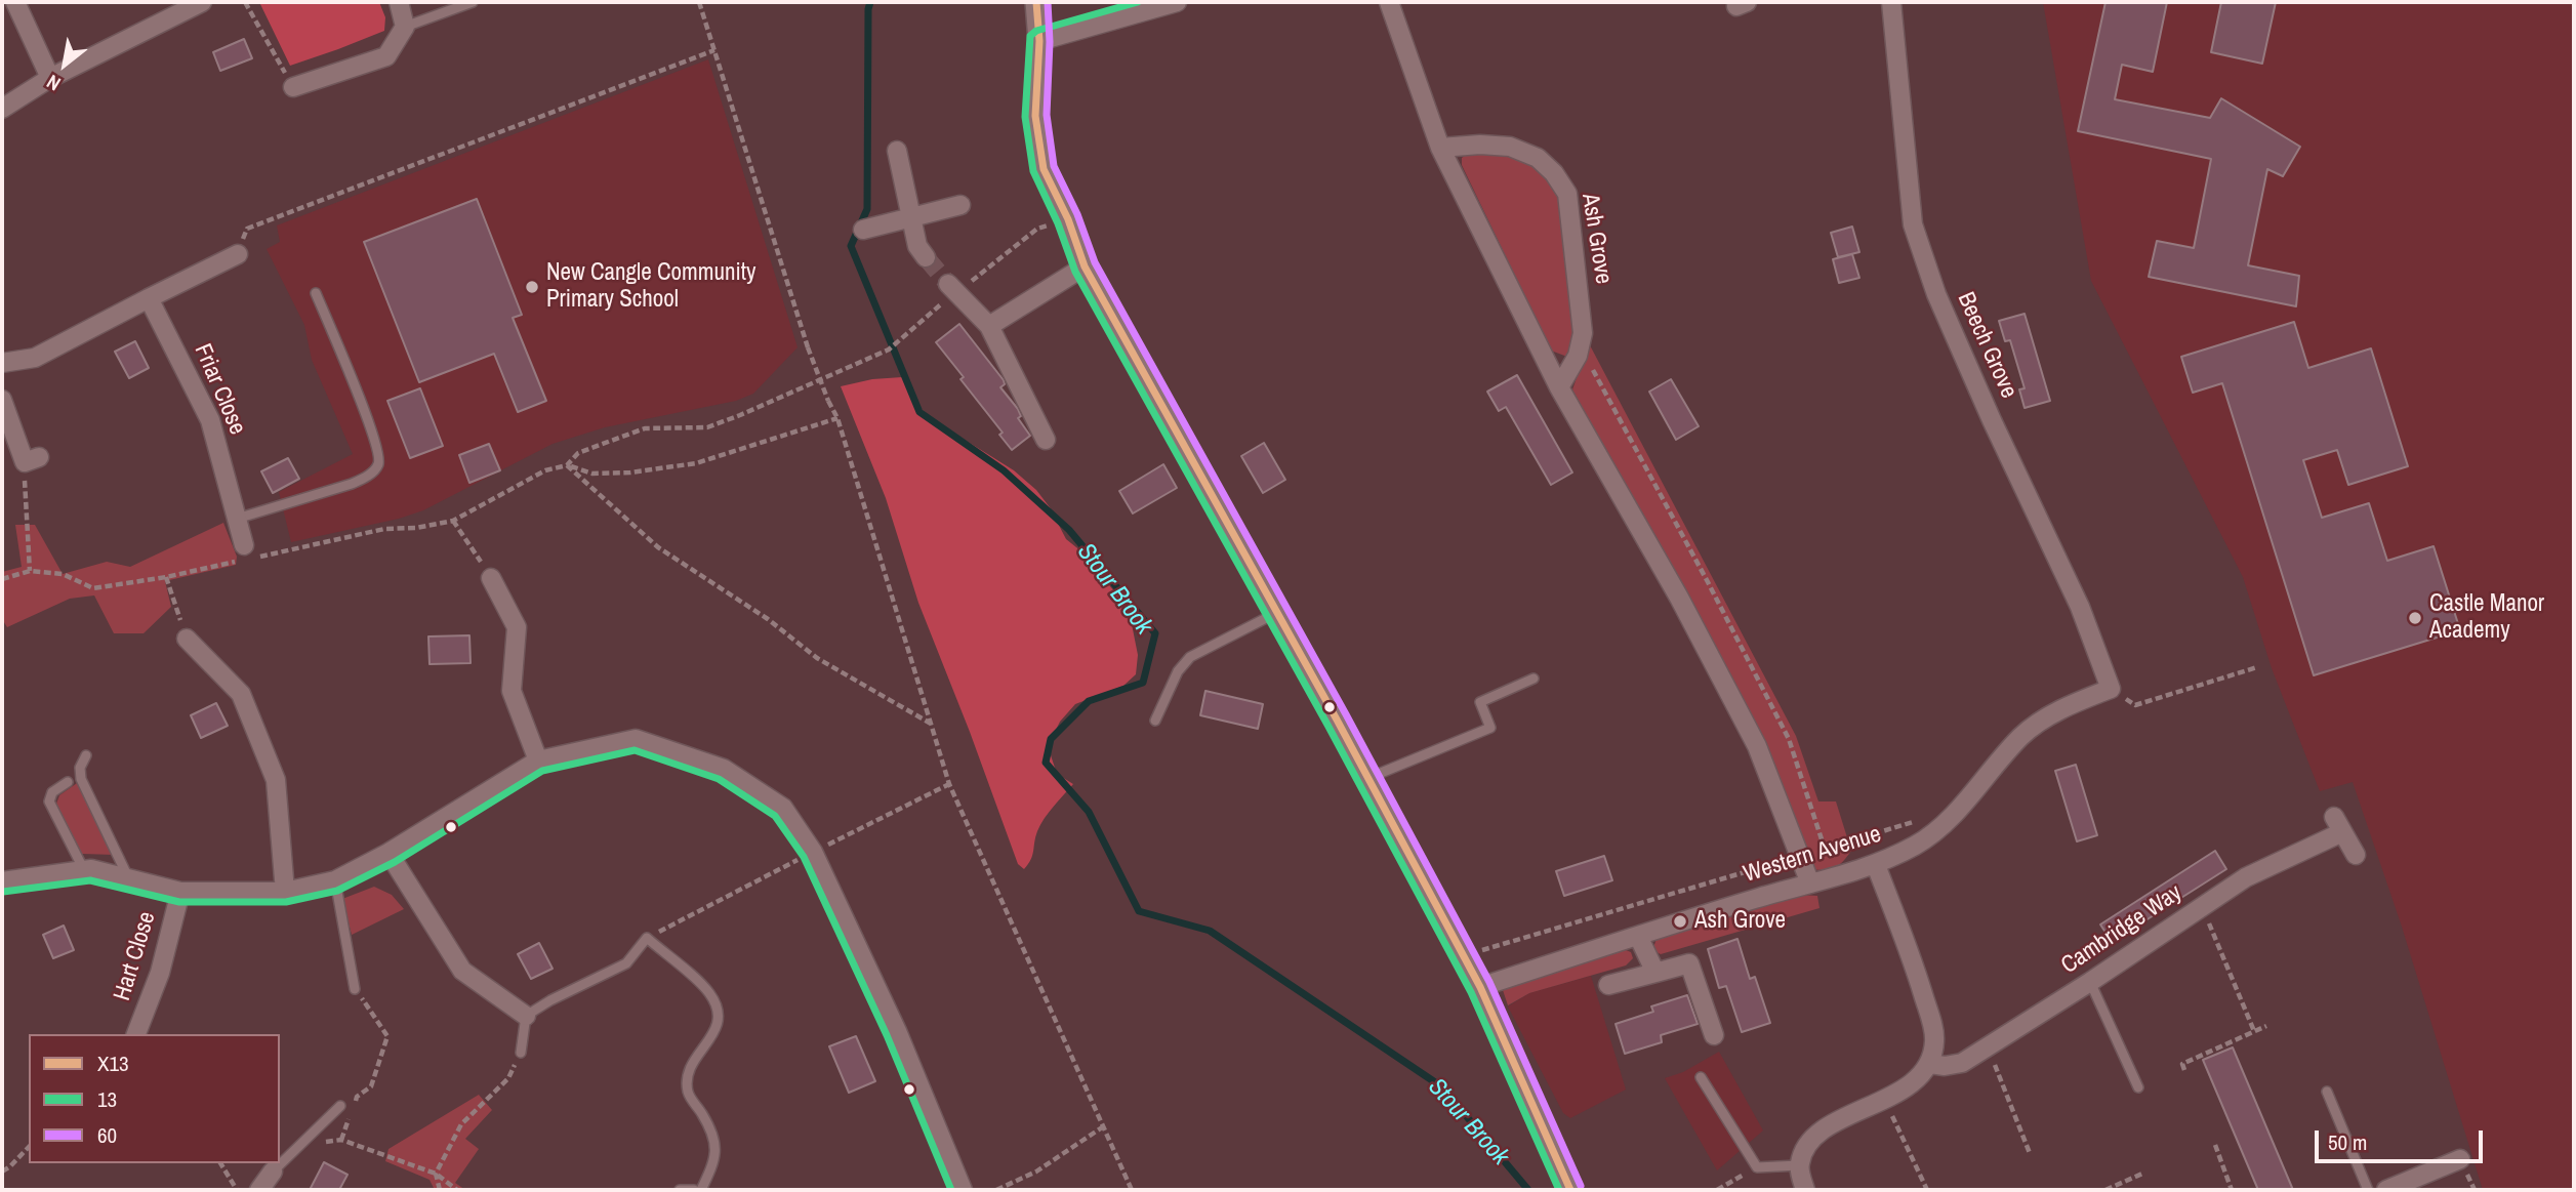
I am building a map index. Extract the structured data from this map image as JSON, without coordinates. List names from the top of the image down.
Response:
{
  "streets": {
    "street": [
      "Ash Grove",
      "Beech Grove",
      "Friar Close",
      "Western Avenue",
      "Cambridge Way",
      "Hart Close"
    ]
  },
  "crossings": [
    ["Beech Grove", "Western Avenue"]
  ],
  "water": ["Stour Brook"],
  "places": ["New Cangle Community Primary School", "Castle Manor Academy", "Ash Grove"],
  "lines": ["transit line X13", "transit line 13", "transit line 60"],
  "legend": ["X13", "13", "60"],
  "scale_bar": "50 m",
  "north": "bottom left"
}
